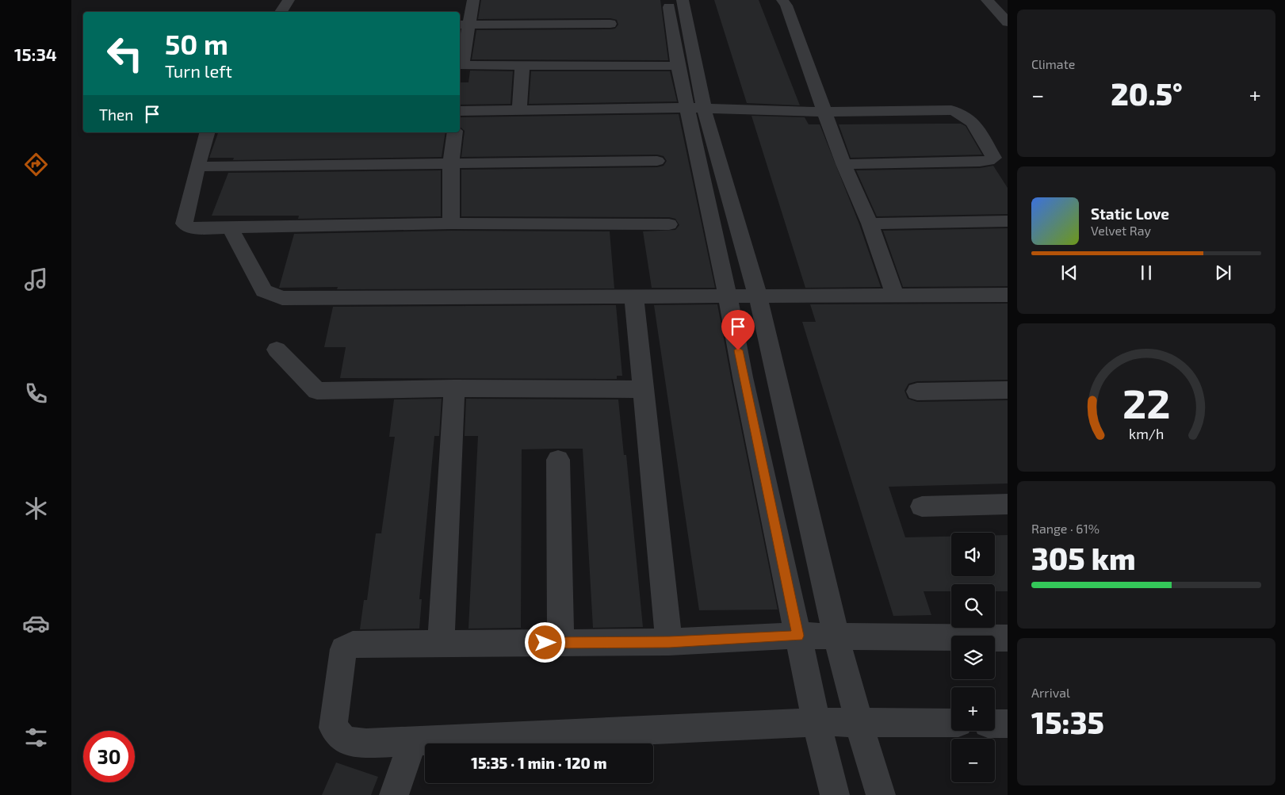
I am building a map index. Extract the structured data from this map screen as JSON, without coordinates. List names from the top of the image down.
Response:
{
  "page": {
    "tabs": "15:34",
    "tile": [
      "Climate",
      ["Range · 61%", "305 km"],
      ["Arrival", "15:35"]
    ],
    "turn": ["50 m", "Turn left"],
    "heat": ["−", "20.5°", "+"],
    "then": "Then",
    "song": ["Static Love", "Velvet Ray"],
    "map_buttons": ["+", "−"],
    "limit": "30",
    "trip": "15:35 · 1 min · 120 m",
    "gauge": ["22", "km/h"]
  }
}
